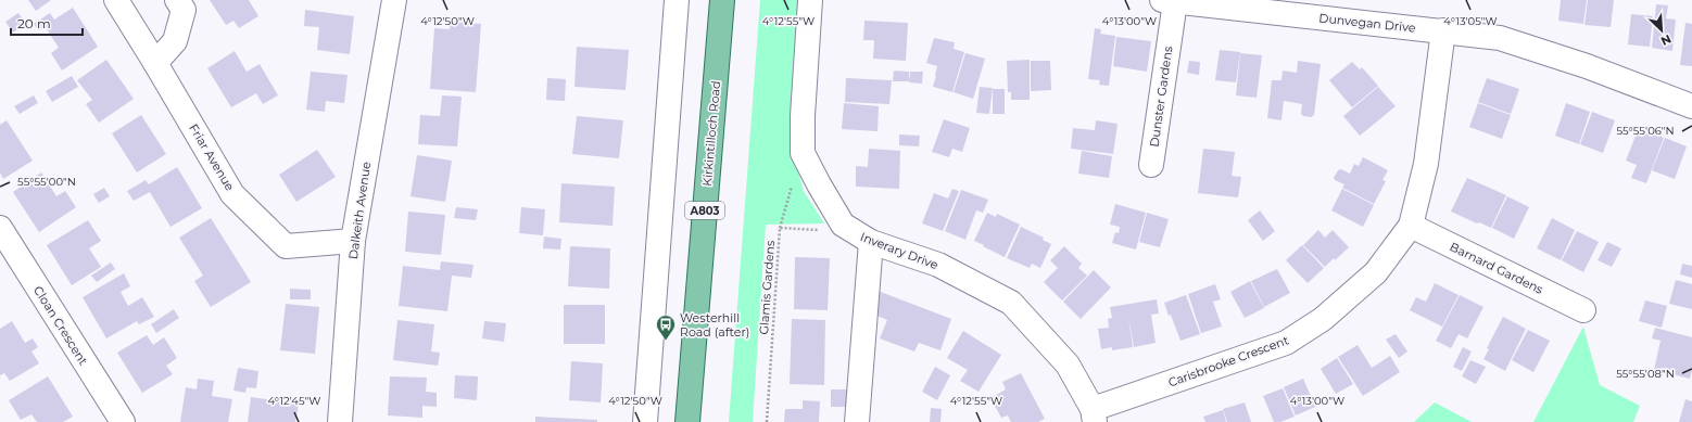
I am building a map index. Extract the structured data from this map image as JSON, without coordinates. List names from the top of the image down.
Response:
{
  "streets": {
    "main road": ["Kirkintilloch Road", "A803"],
    "street": [
      "Dunvegan Drive",
      "Dunster Gardens",
      "Friar Avenue",
      "Dalkeith Avenue",
      "Inverary Drive",
      "Barnard Gardens",
      "Cloan Crescent",
      "Carisbrooke Crescent"
    ],
    "path": ["Glamis Gardens"]
  },
  "crossings": [
    ["Dunvegan Drive", "Dunster Gardens"],
    ["Dunvegan Drive", "Carisbrooke Crescent"],
    ["Friar Avenue", "Dalkeith Avenue"],
    ["Inverary Drive", "Glamis Gardens"],
    ["Inverary Drive", "Carisbrooke Crescent"],
    ["Barnard Gardens", "Carisbrooke Crescent"]
  ],
  "places": {
    "bus stop": ["Westerhill Road (after)"]
  },
  "scale_bar": "20 m",
  "north": "bottom right",
  "coordinates": [
    "4°12'50\"W",
    "4°12'55\"W",
    "4°13'00\"W",
    "4°13'05\"W",
    "55°55'06\"N",
    "55°55'00\"N",
    "55°55'08\"N",
    "4°12'45\"W"
  ]
}
